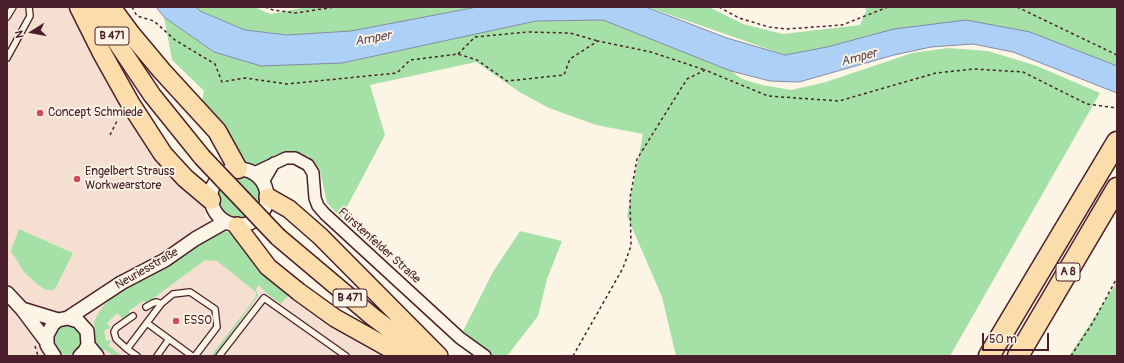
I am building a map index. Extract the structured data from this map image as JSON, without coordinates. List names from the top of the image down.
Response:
{
  "streets": {
    "highway": ["A 8"],
    "main road": ["B 471"],
    "street": ["Fürstenfelder Straße", "Neuriesstraße"]
  },
  "crossings": [
    ["Fürstenfelder Straße", "Neuriesstraße"]
  ],
  "water": ["Amper"],
  "places": ["Concept Schmiede", "Engelbert Strauss Workwearstore", "ESSO"],
  "scale_bar": "50 m",
  "north": "left"
}
